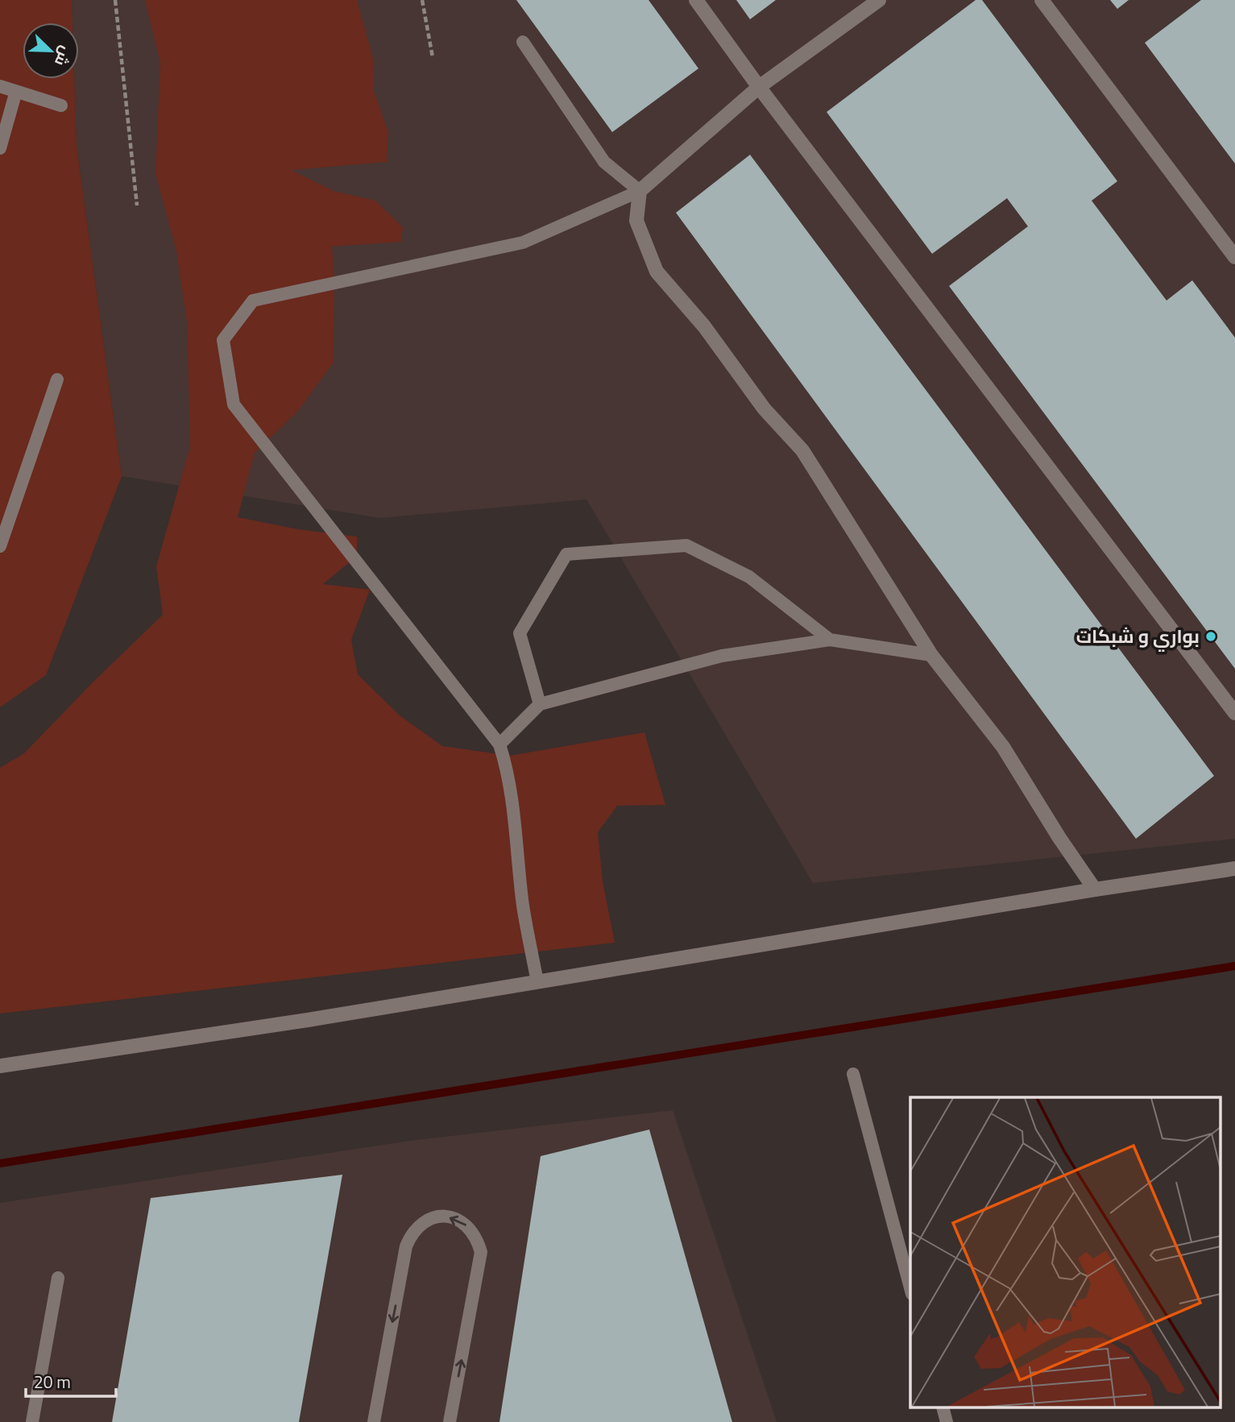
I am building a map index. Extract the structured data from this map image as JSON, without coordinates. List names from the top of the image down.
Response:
{
  "places": ["بواري و شبكات"],
  "scale_bar": "20 m",
  "north": "bottom right"
}
